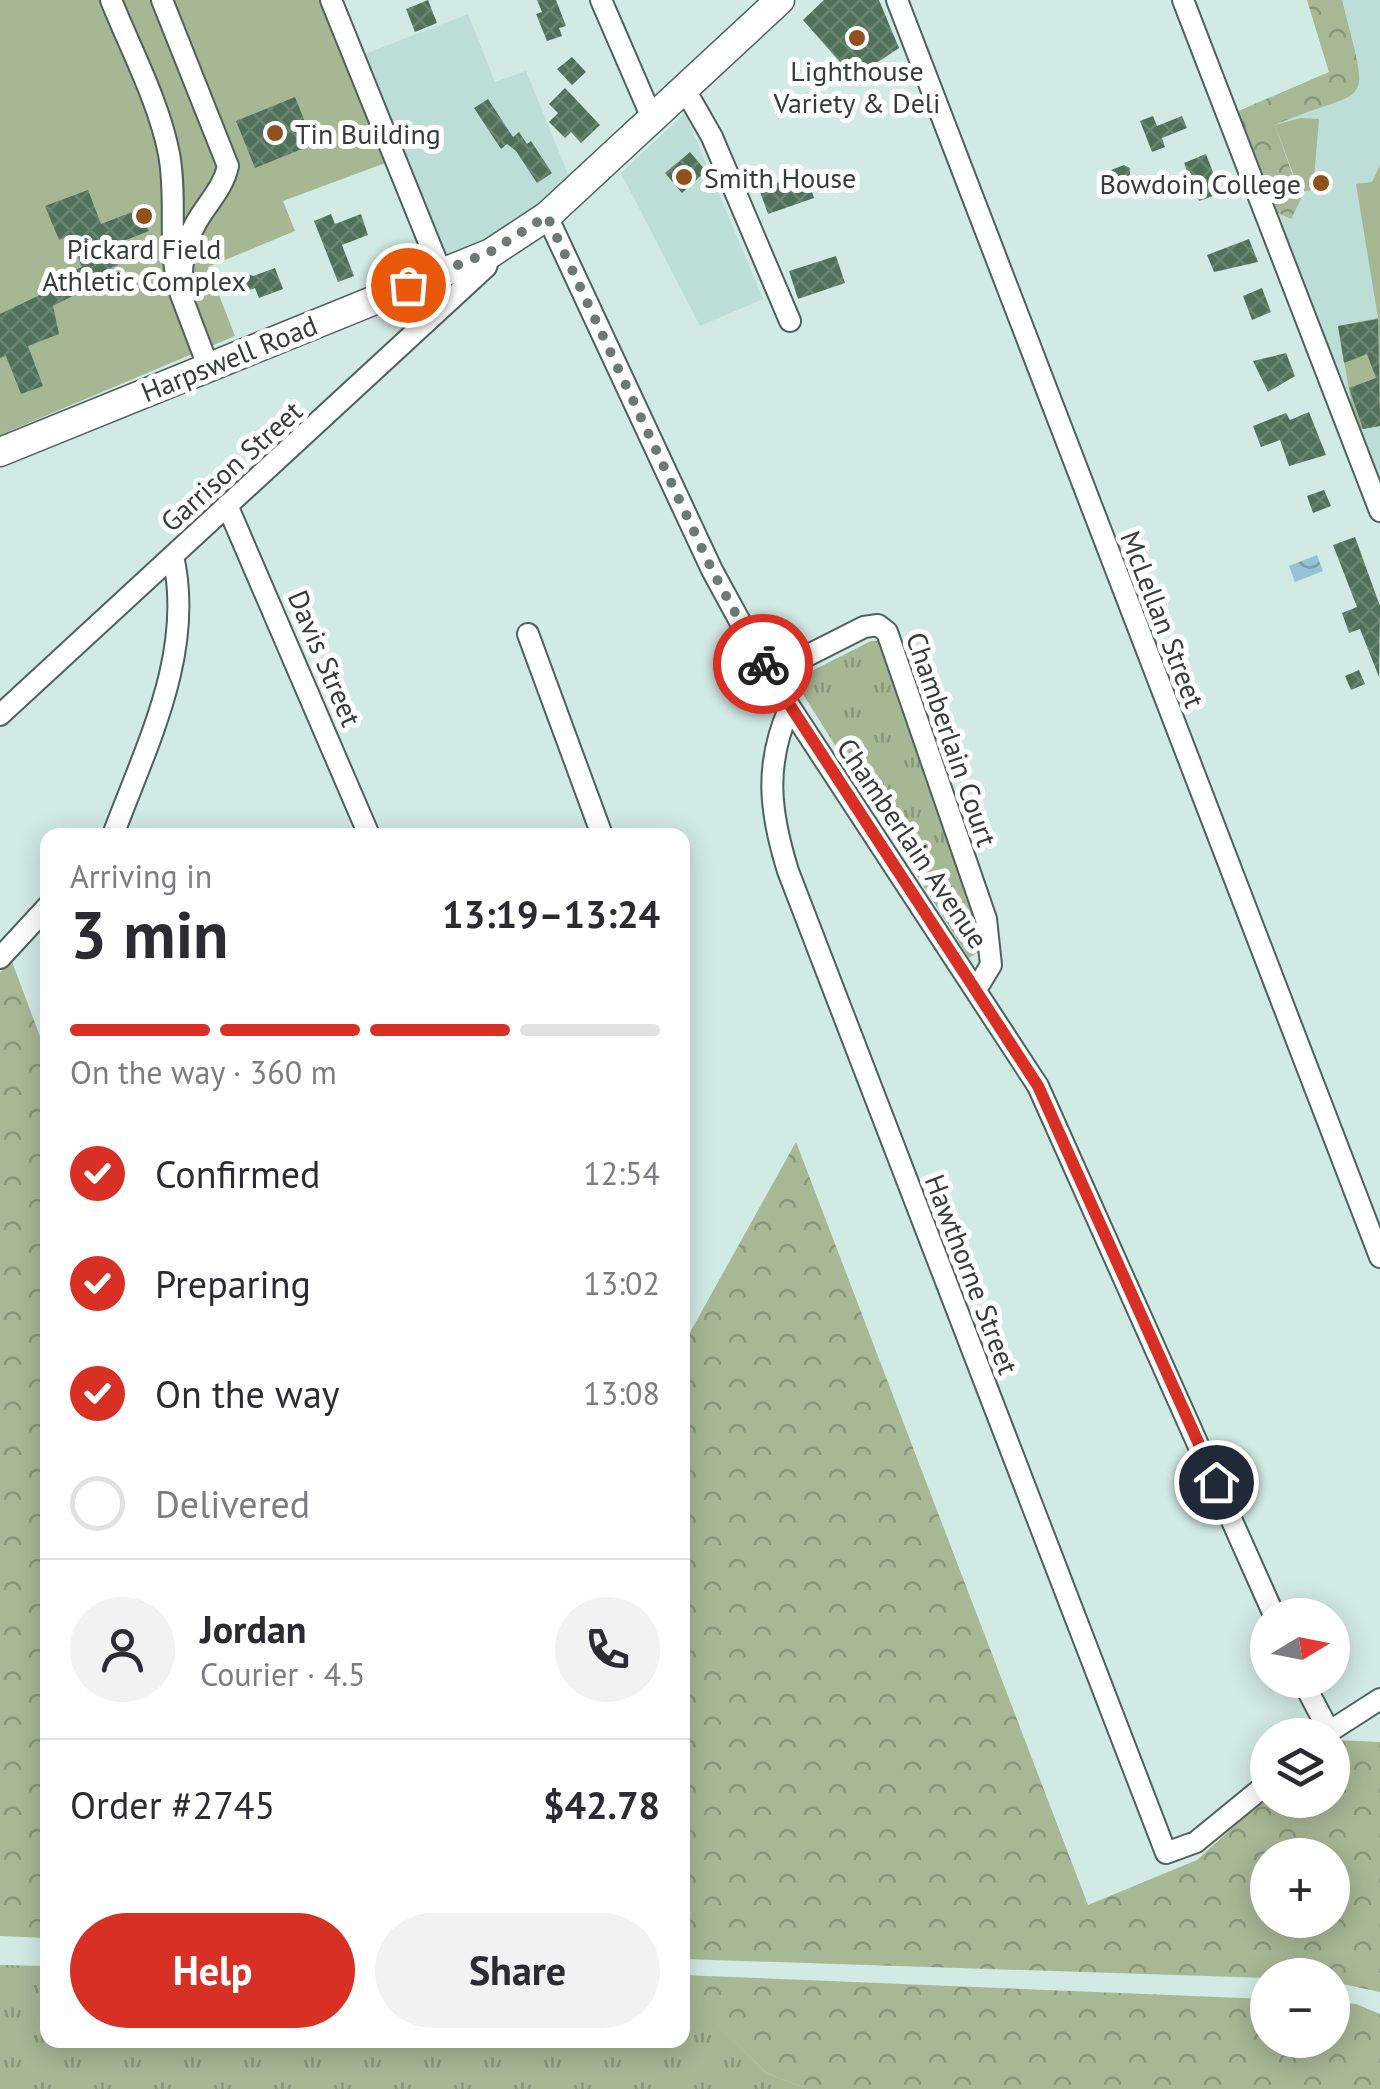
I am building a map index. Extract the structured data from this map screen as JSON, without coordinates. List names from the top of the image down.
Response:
{
  "streets": {
    "main road": ["Harpswell Road"],
    "street": [
      "Garrison Street",
      "McLellan Street",
      "Davis Street",
      "Chamberlain Court",
      "Chamberlain Avenue",
      "Hawthorne Street"
    ]
  },
  "crossings": [
    ["Harpswell Road", "Garrison Street"],
    ["Harpswell Road", "Chamberlain Avenue"],
    ["Garrison Street", "Davis Street"],
    ["Chamberlain Court", "Chamberlain Avenue"],
    ["Chamberlain Avenue", "Hawthorne Street"]
  ],
  "places": [
    "Lighthouse Variety & Deli",
    "Tin Building",
    "Smith House",
    "Bowdoin College",
    "Pickard Field Athletic Complex"
  ],
  "north": "right",
  "page": {
    "heading": ["3 min", "Arriving in", "13:19–13:24"],
    "panel": [
      "Jordan",
      "Courier · 4.5",
      "Order #2745",
      "$42.78"
    ],
    "bar": "On the way · 360 m",
    "list": [
      ["Confirmed", "12:54"],
      ["Preparing", "13:02"],
      ["On the way", "13:08"],
      "Delivered"
    ],
    "map_buttons": ["+", "−"],
    "buttons": ["Help", "Share"]
  }
}
